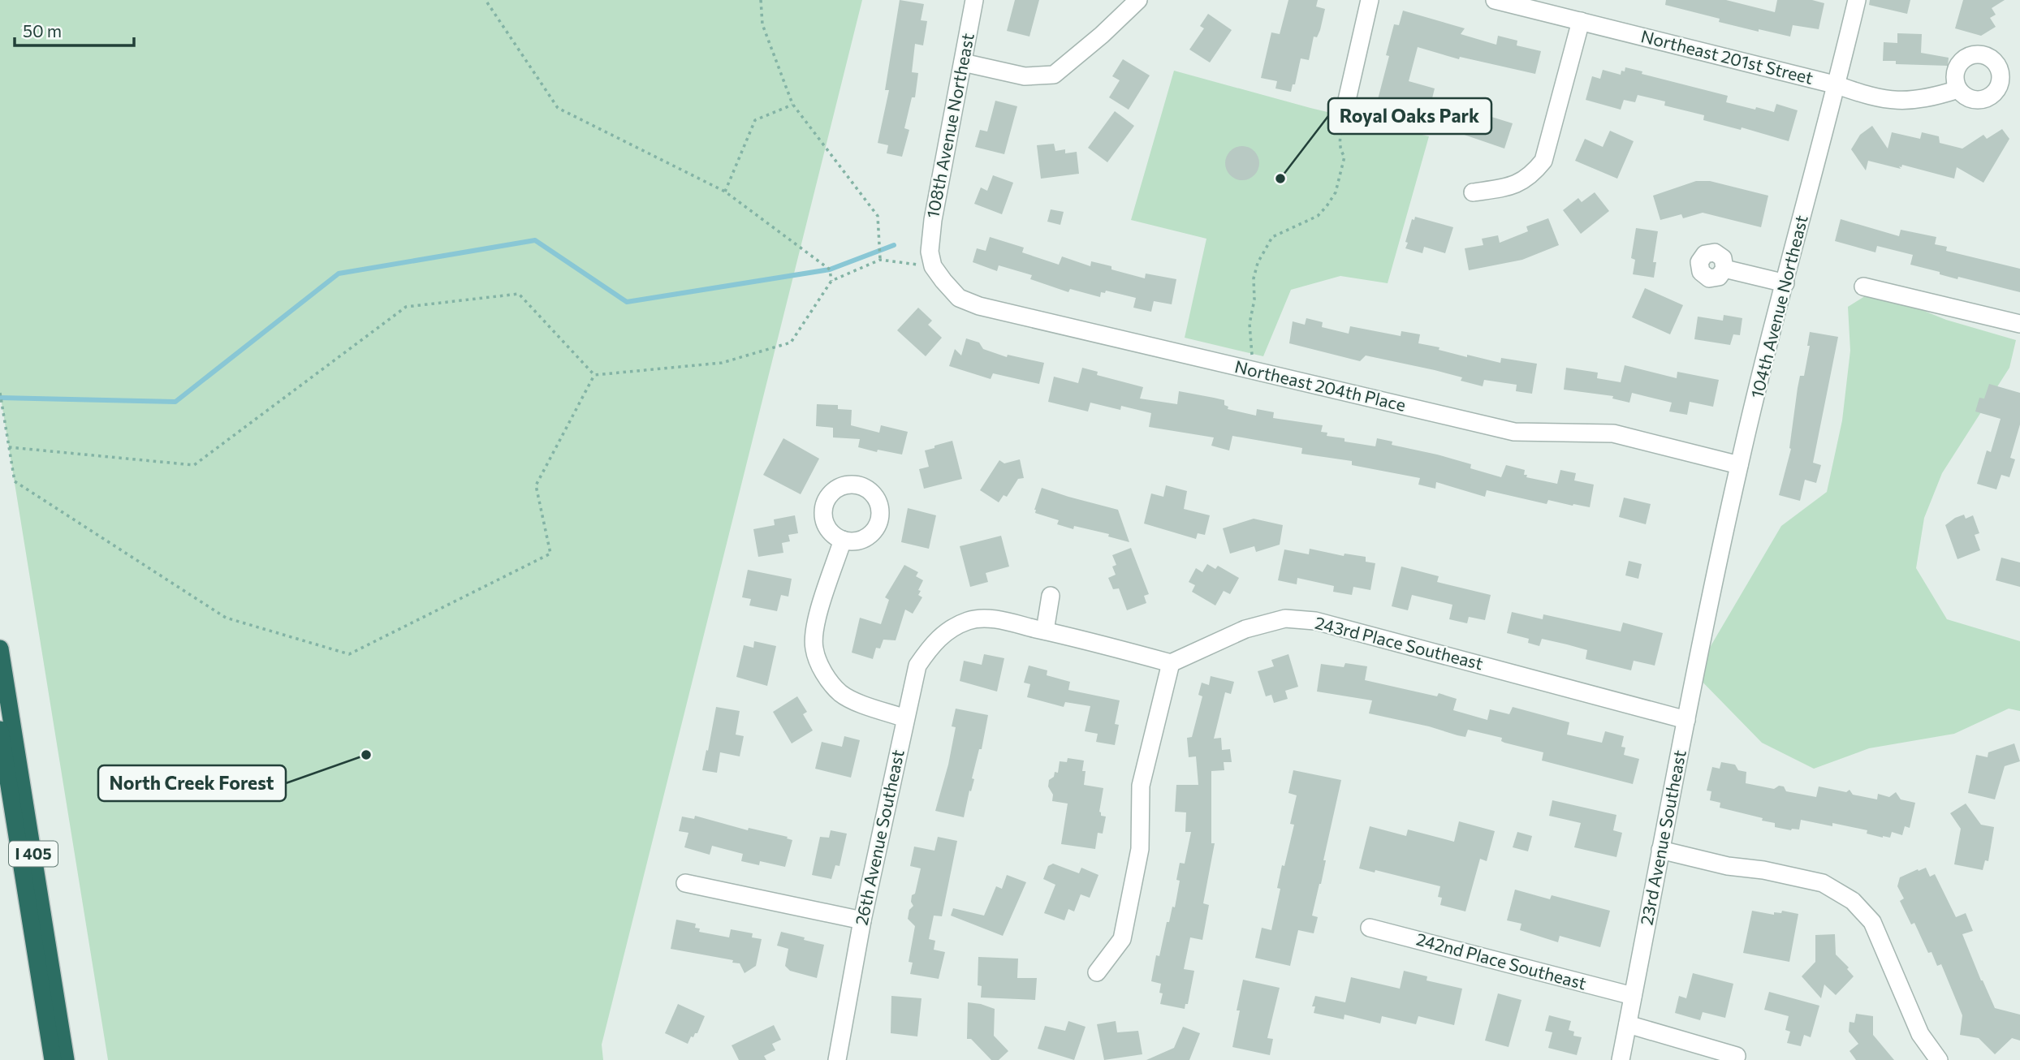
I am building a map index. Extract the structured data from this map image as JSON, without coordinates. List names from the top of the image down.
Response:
{
  "streets": {
    "highway": ["I 405"],
    "street": [
      "Northeast 201st Street",
      "108th Avenue Northeast",
      "104th Avenue Northeast",
      "Northeast 204th Place",
      "243rd Place Southeast",
      "26th Avenue Southeast",
      "23rd Avenue Southeast",
      "242nd Place Southeast"
    ]
  },
  "crossings": [
    ["Northeast 201st Street", "104th Avenue Northeast"],
    ["108th Avenue Northeast", "Northeast 204th Place"],
    ["104th Avenue Northeast", "Northeast 204th Place"],
    ["104th Avenue Northeast", "23rd Avenue Southeast"],
    ["243rd Place Southeast", "23rd Avenue Southeast"],
    ["23rd Avenue Southeast", "242nd Place Southeast"]
  ],
  "places": ["Royal Oaks Park", "North Creek Forest"],
  "scale_bar": "50 m"
}
